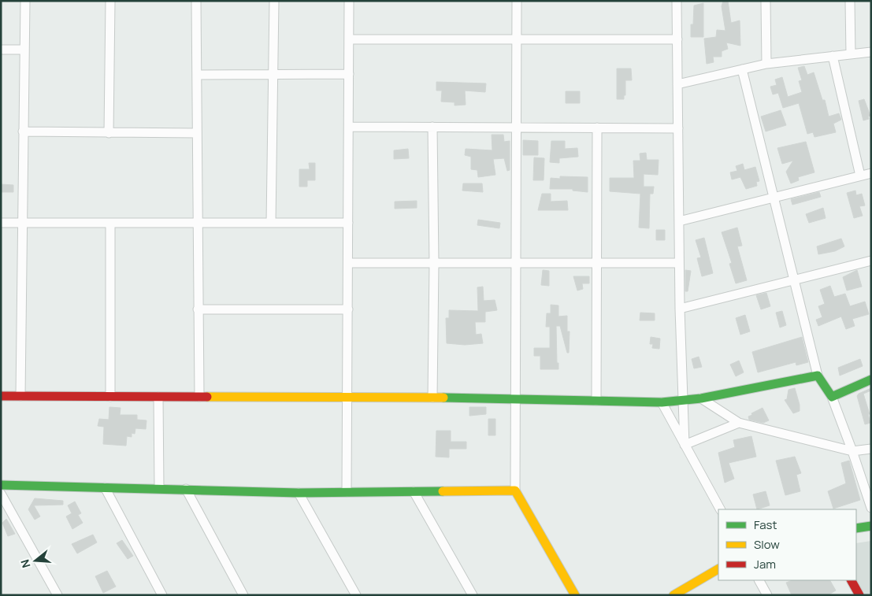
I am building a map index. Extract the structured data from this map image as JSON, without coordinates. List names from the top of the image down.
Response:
{
  "legend": ["Fast", "Slow", "Jam"],
  "north": "left"
}
